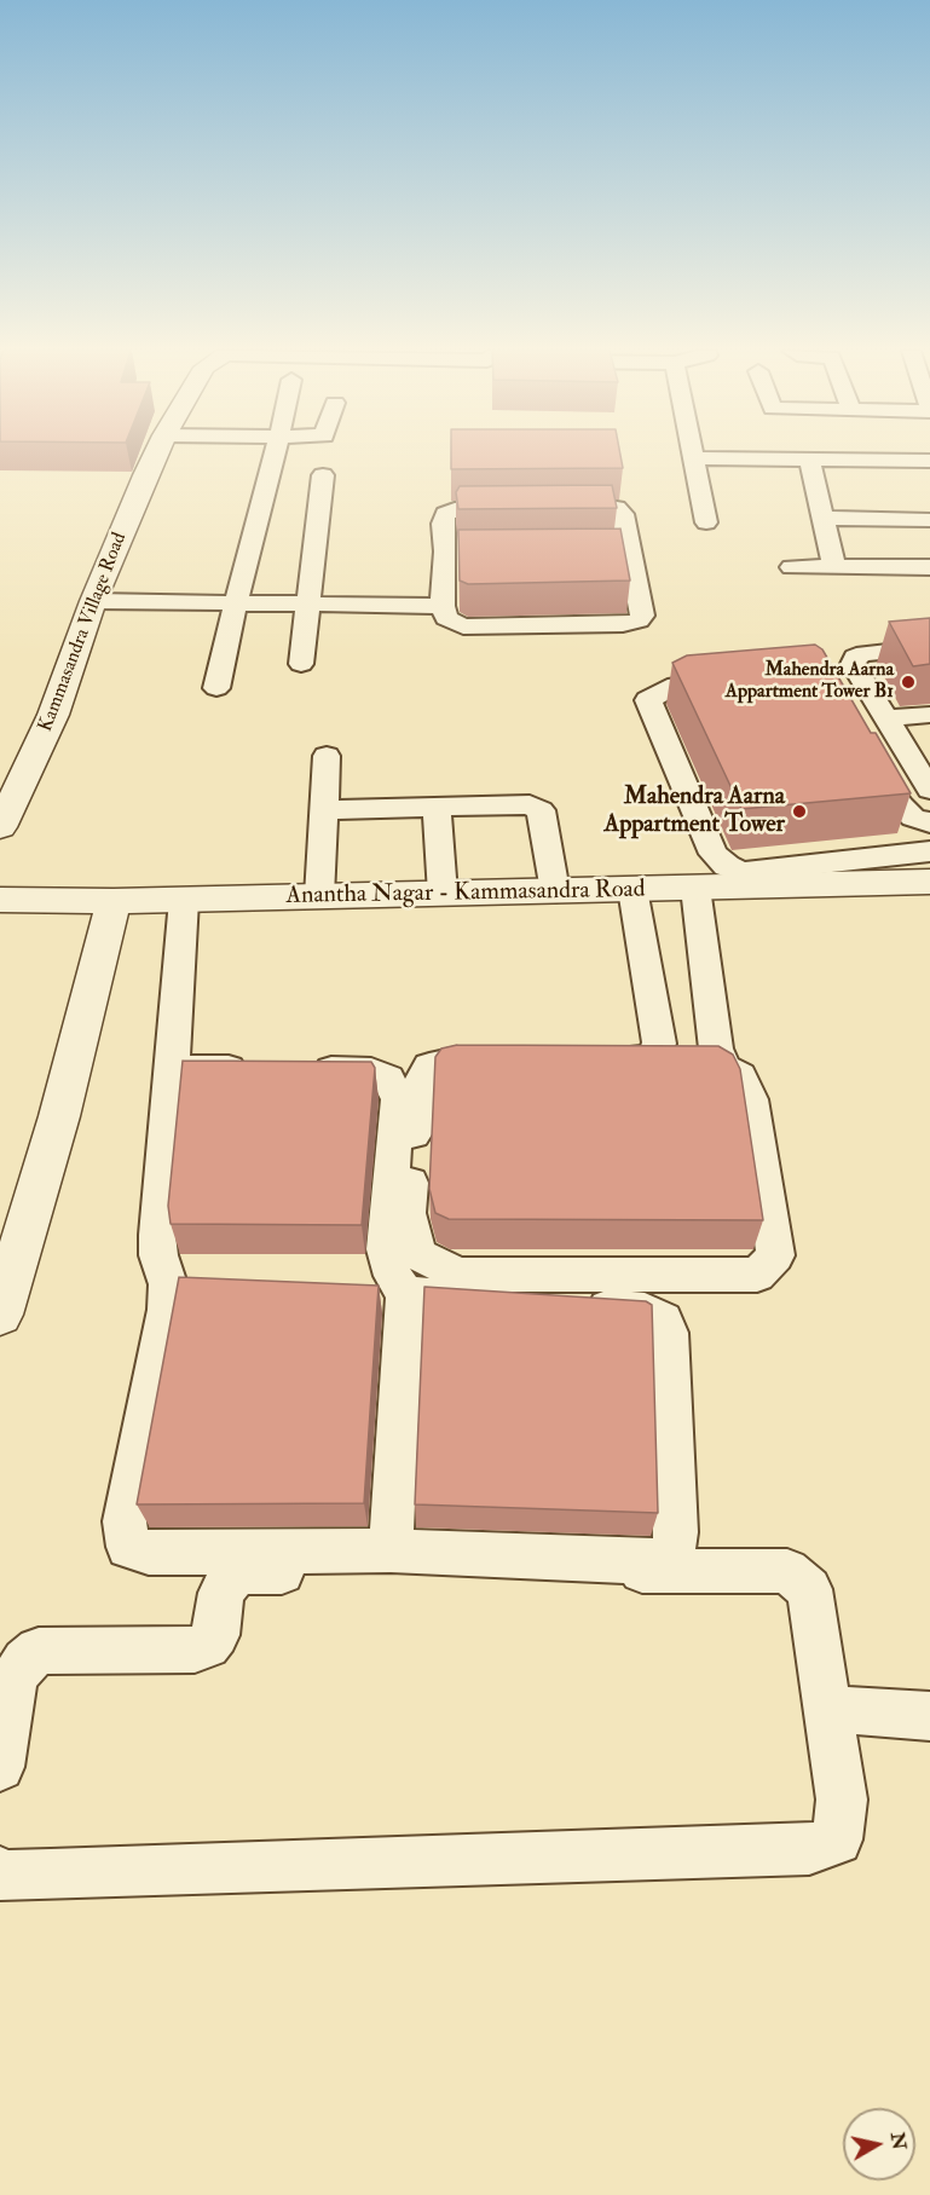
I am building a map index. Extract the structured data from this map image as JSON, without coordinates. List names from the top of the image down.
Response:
{
  "streets": {
    "street": ["Kammasandra Village Road", "Anantha Nagar - Kammasandra Road"]
  },
  "places": ["Mahendra Aarna Appartment Tower B1", "Mahendra Aarna Appartment Tower"],
  "north": "right"
}
